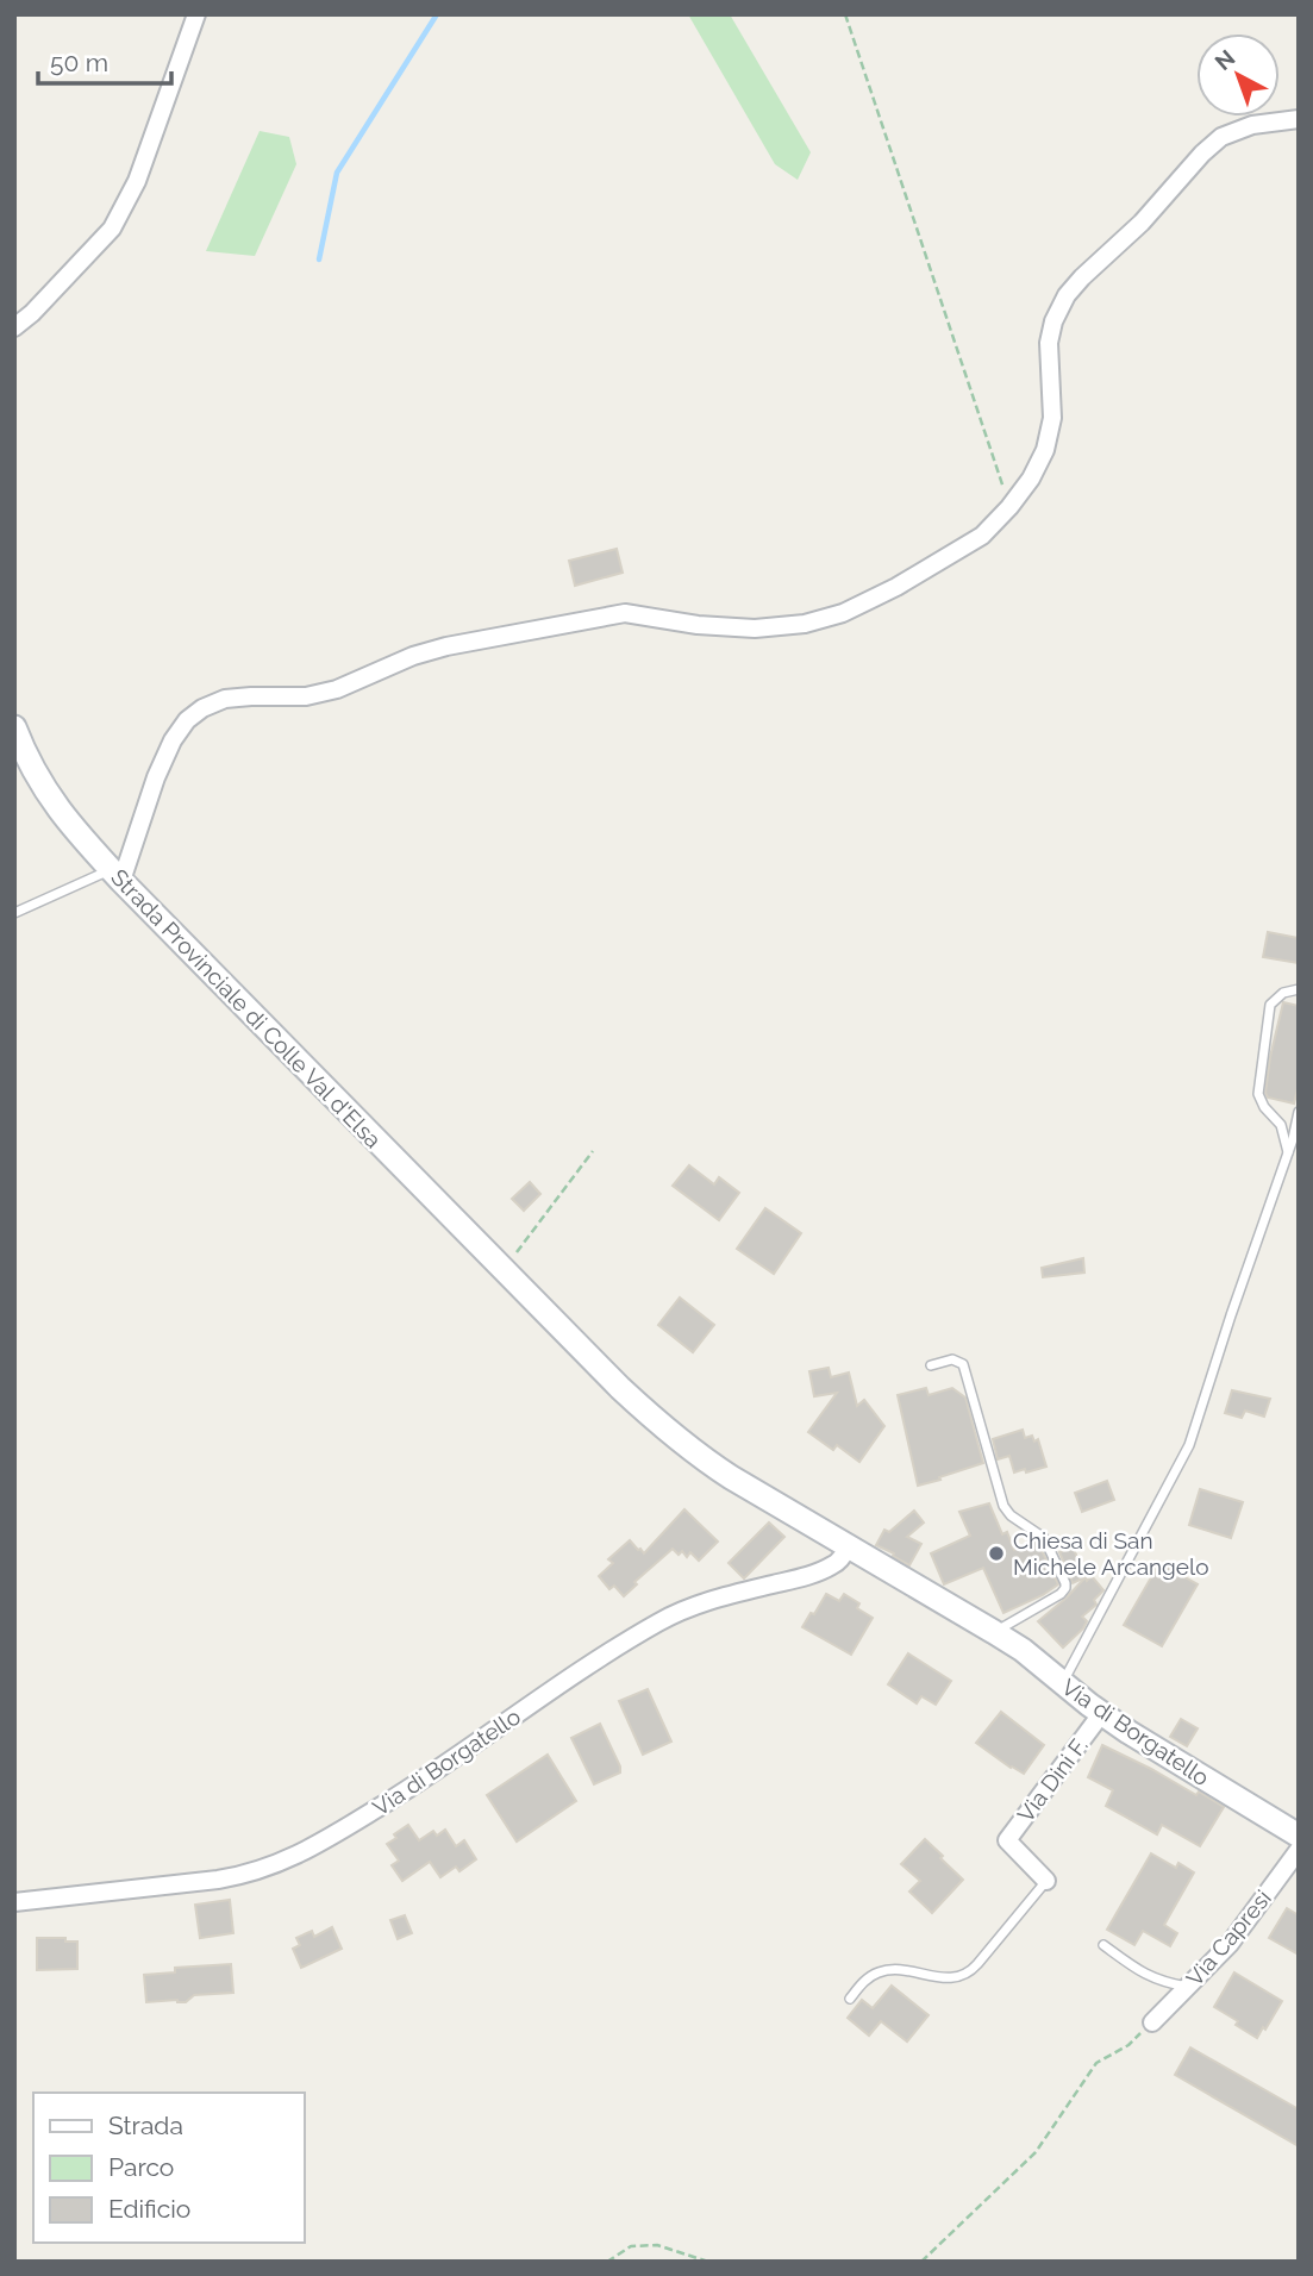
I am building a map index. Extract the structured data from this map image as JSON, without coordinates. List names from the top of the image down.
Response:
{
  "streets": {
    "main road": ["Strada Provinciale di Colle Val d'Elsa", "Via di Borgatello"],
    "street": ["Via Dini F.", "Via Capresi"]
  },
  "crossings": [
    ["Strada Provinciale di Colle Val d'Elsa", "Via di Borgatello"],
    ["Via di Borgatello", "Via Dini F."]
  ],
  "places": ["Chiesa di San Michele Arcangelo"],
  "legend": ["Strada", "Parco", "Edificio"],
  "scale_bar": "50 m",
  "north": "top left"
}
